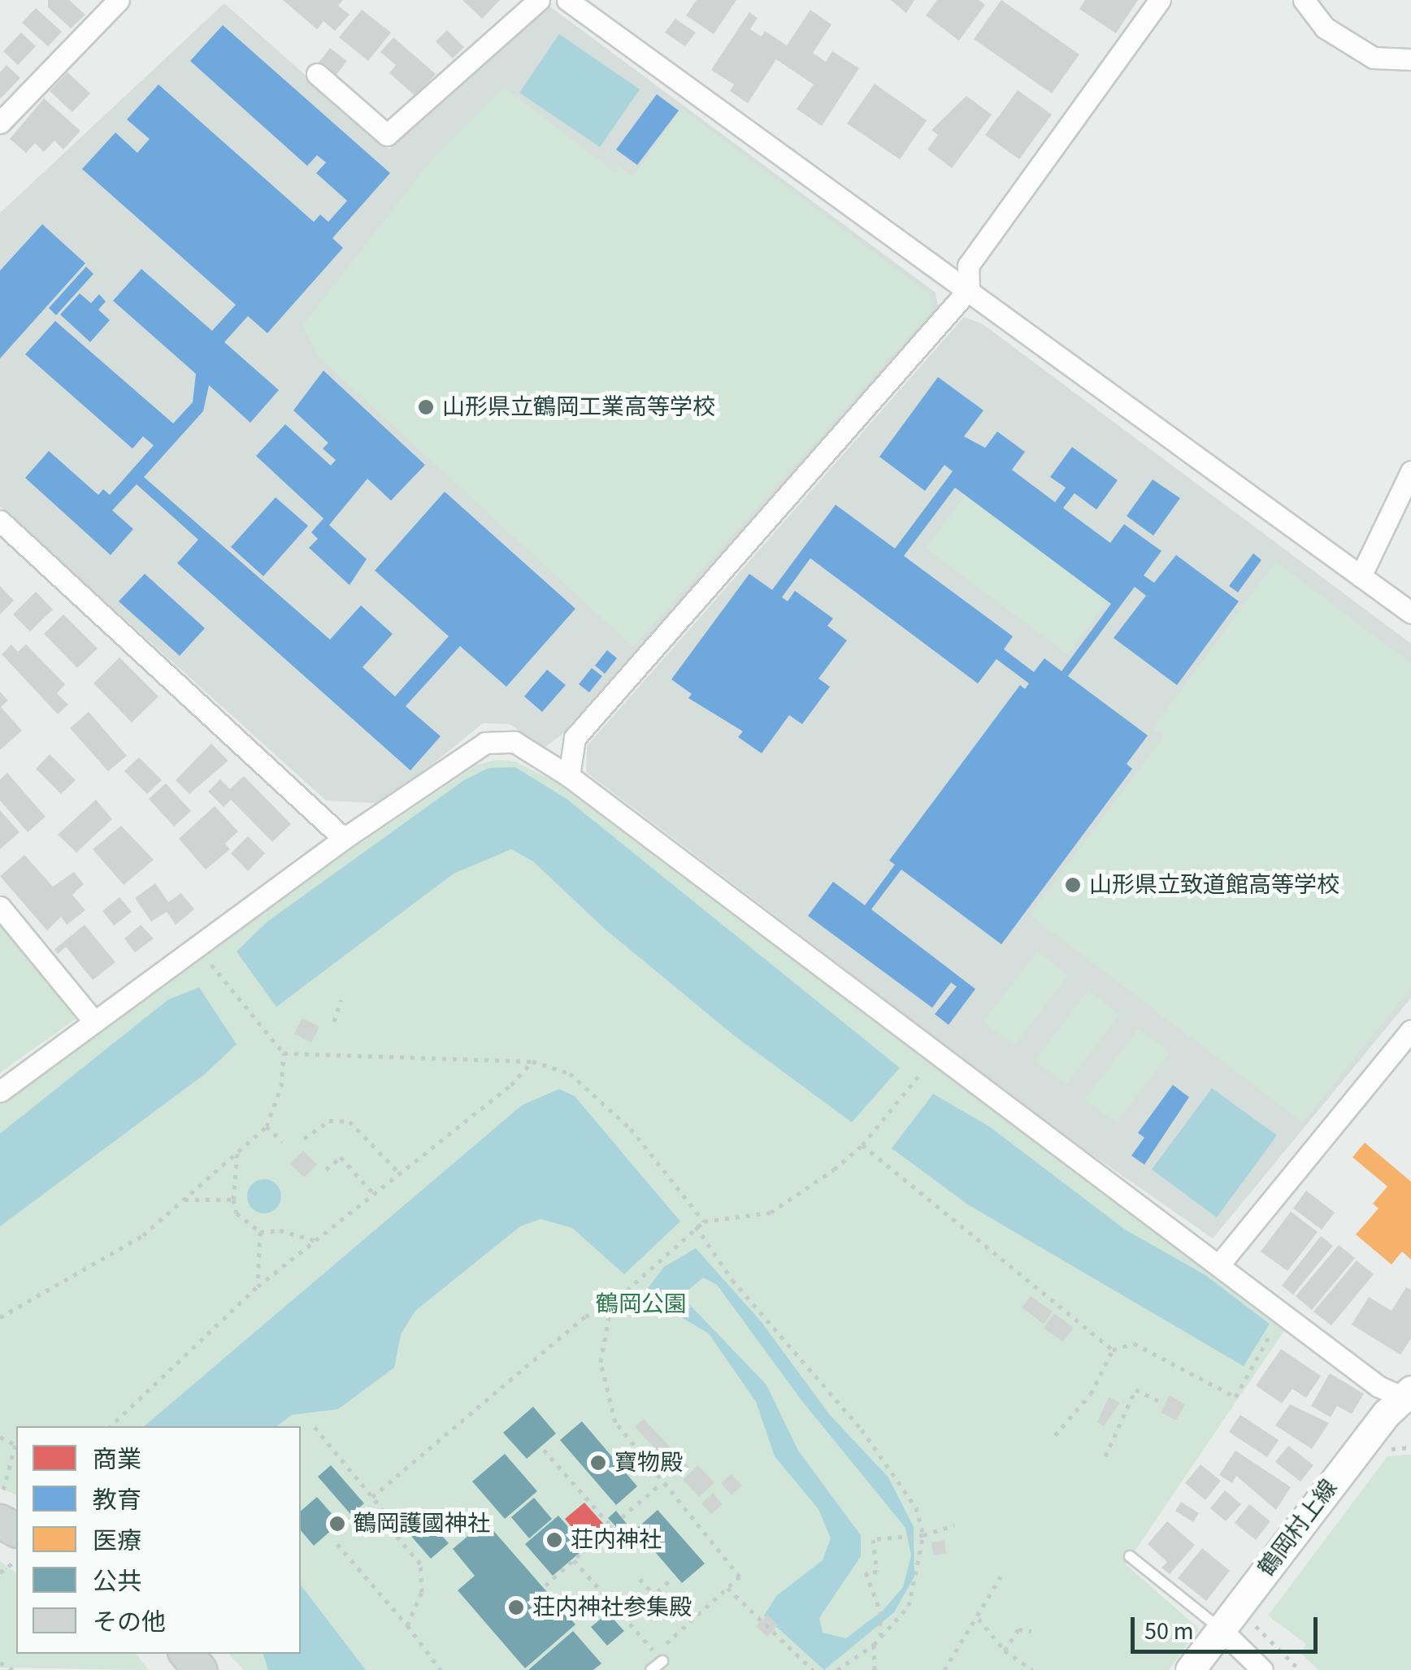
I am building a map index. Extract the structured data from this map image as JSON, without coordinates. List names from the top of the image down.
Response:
{
  "streets": {
    "main road": ["鶴岡村上線"]
  },
  "parks": ["鶴岡公園"],
  "places": [
    "山形県立鶴岡工業高等学校",
    "山形県立致道館高等学校",
    "寶物殿",
    "鶴岡護國神社",
    "荘内神社",
    "荘内神社参集殿"
  ],
  "legend": [
    "商業",
    "教育",
    "医療",
    "公共",
    "その他"
  ],
  "scale_bar": "50 m"
}
